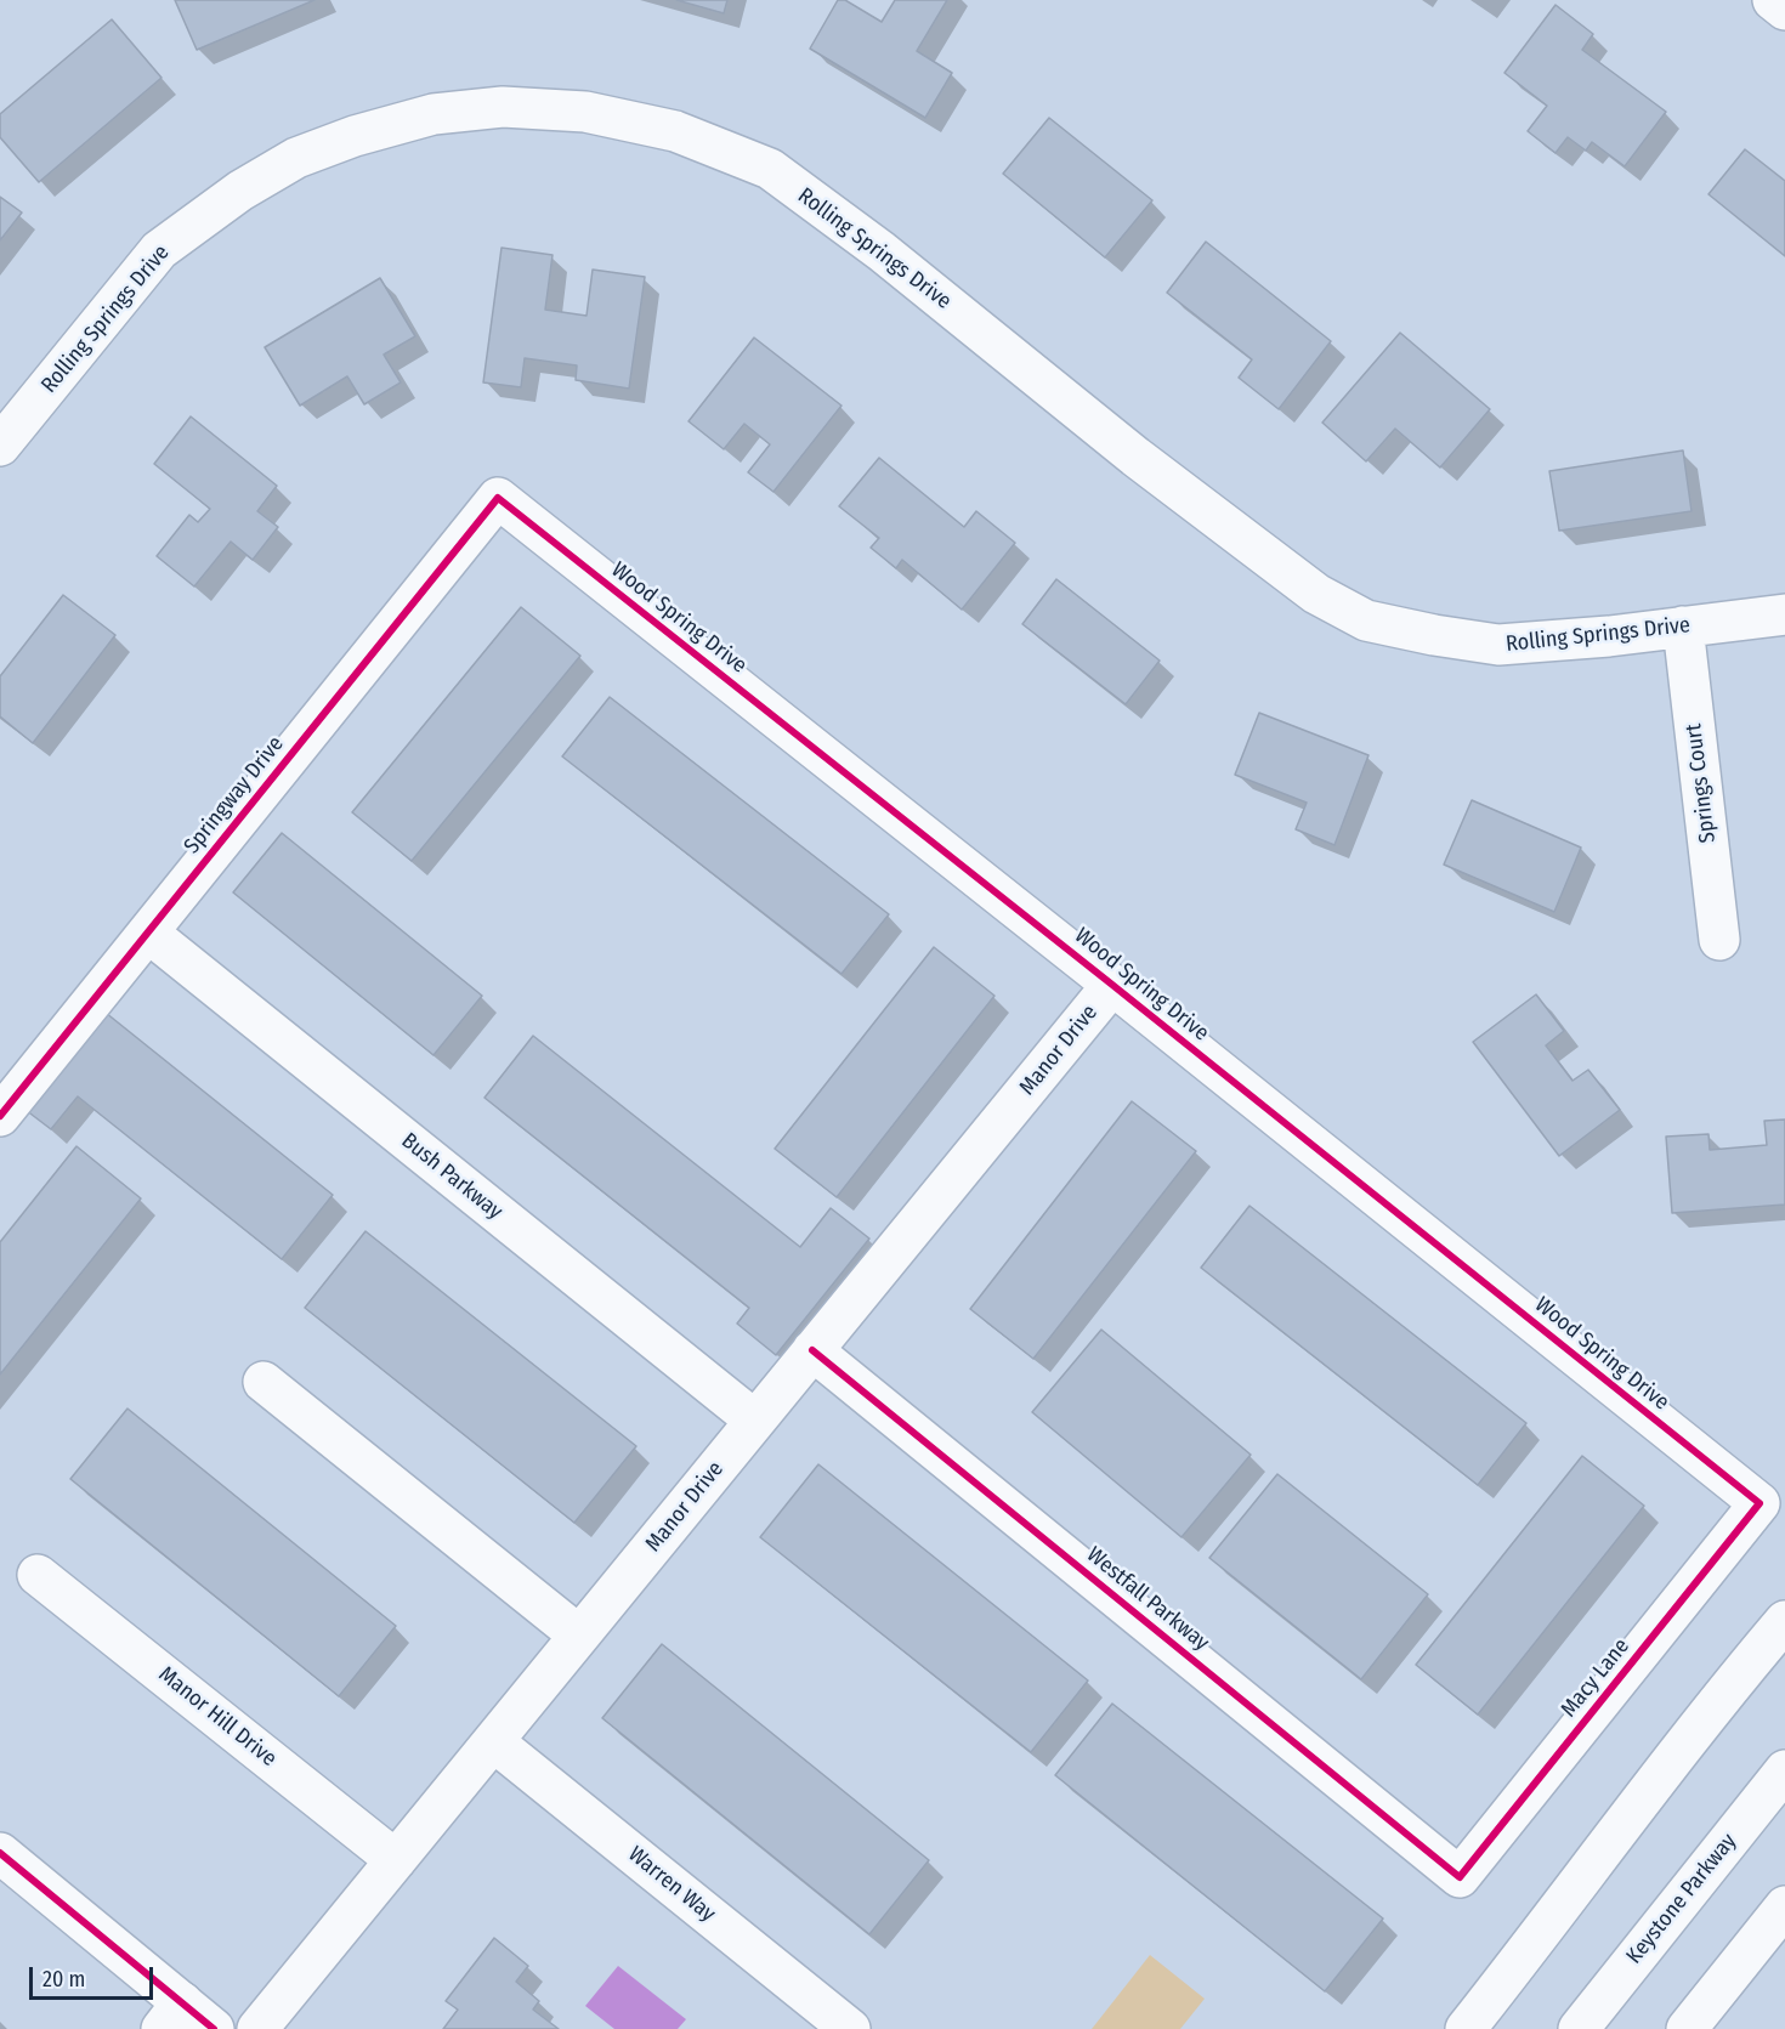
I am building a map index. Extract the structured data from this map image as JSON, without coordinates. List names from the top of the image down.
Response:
{
  "streets": {
    "main road": [
      "Rolling Springs Drive",
      "Wood Spring Drive",
      "Springs Court",
      "Springway Drive",
      "Manor Drive",
      "Bush Parkway",
      "Westfall Parkway",
      "Macy Lane",
      "Manor Hill Drive",
      "Warren Way",
      "Keystone Parkway"
    ]
  },
  "crossings": [
    ["Rolling Springs Drive", "Springs Court"],
    ["Wood Spring Drive", "Springway Drive"],
    ["Wood Spring Drive", "Manor Drive"],
    ["Wood Spring Drive", "Macy Lane"],
    ["Springway Drive", "Bush Parkway"],
    ["Manor Drive", "Bush Parkway"],
    ["Manor Drive", "Westfall Parkway"],
    ["Manor Drive", "Manor Hill Drive"],
    ["Manor Drive", "Warren Way"],
    ["Westfall Parkway", "Macy Lane"]
  ],
  "scale_bar": "20 m"
}
